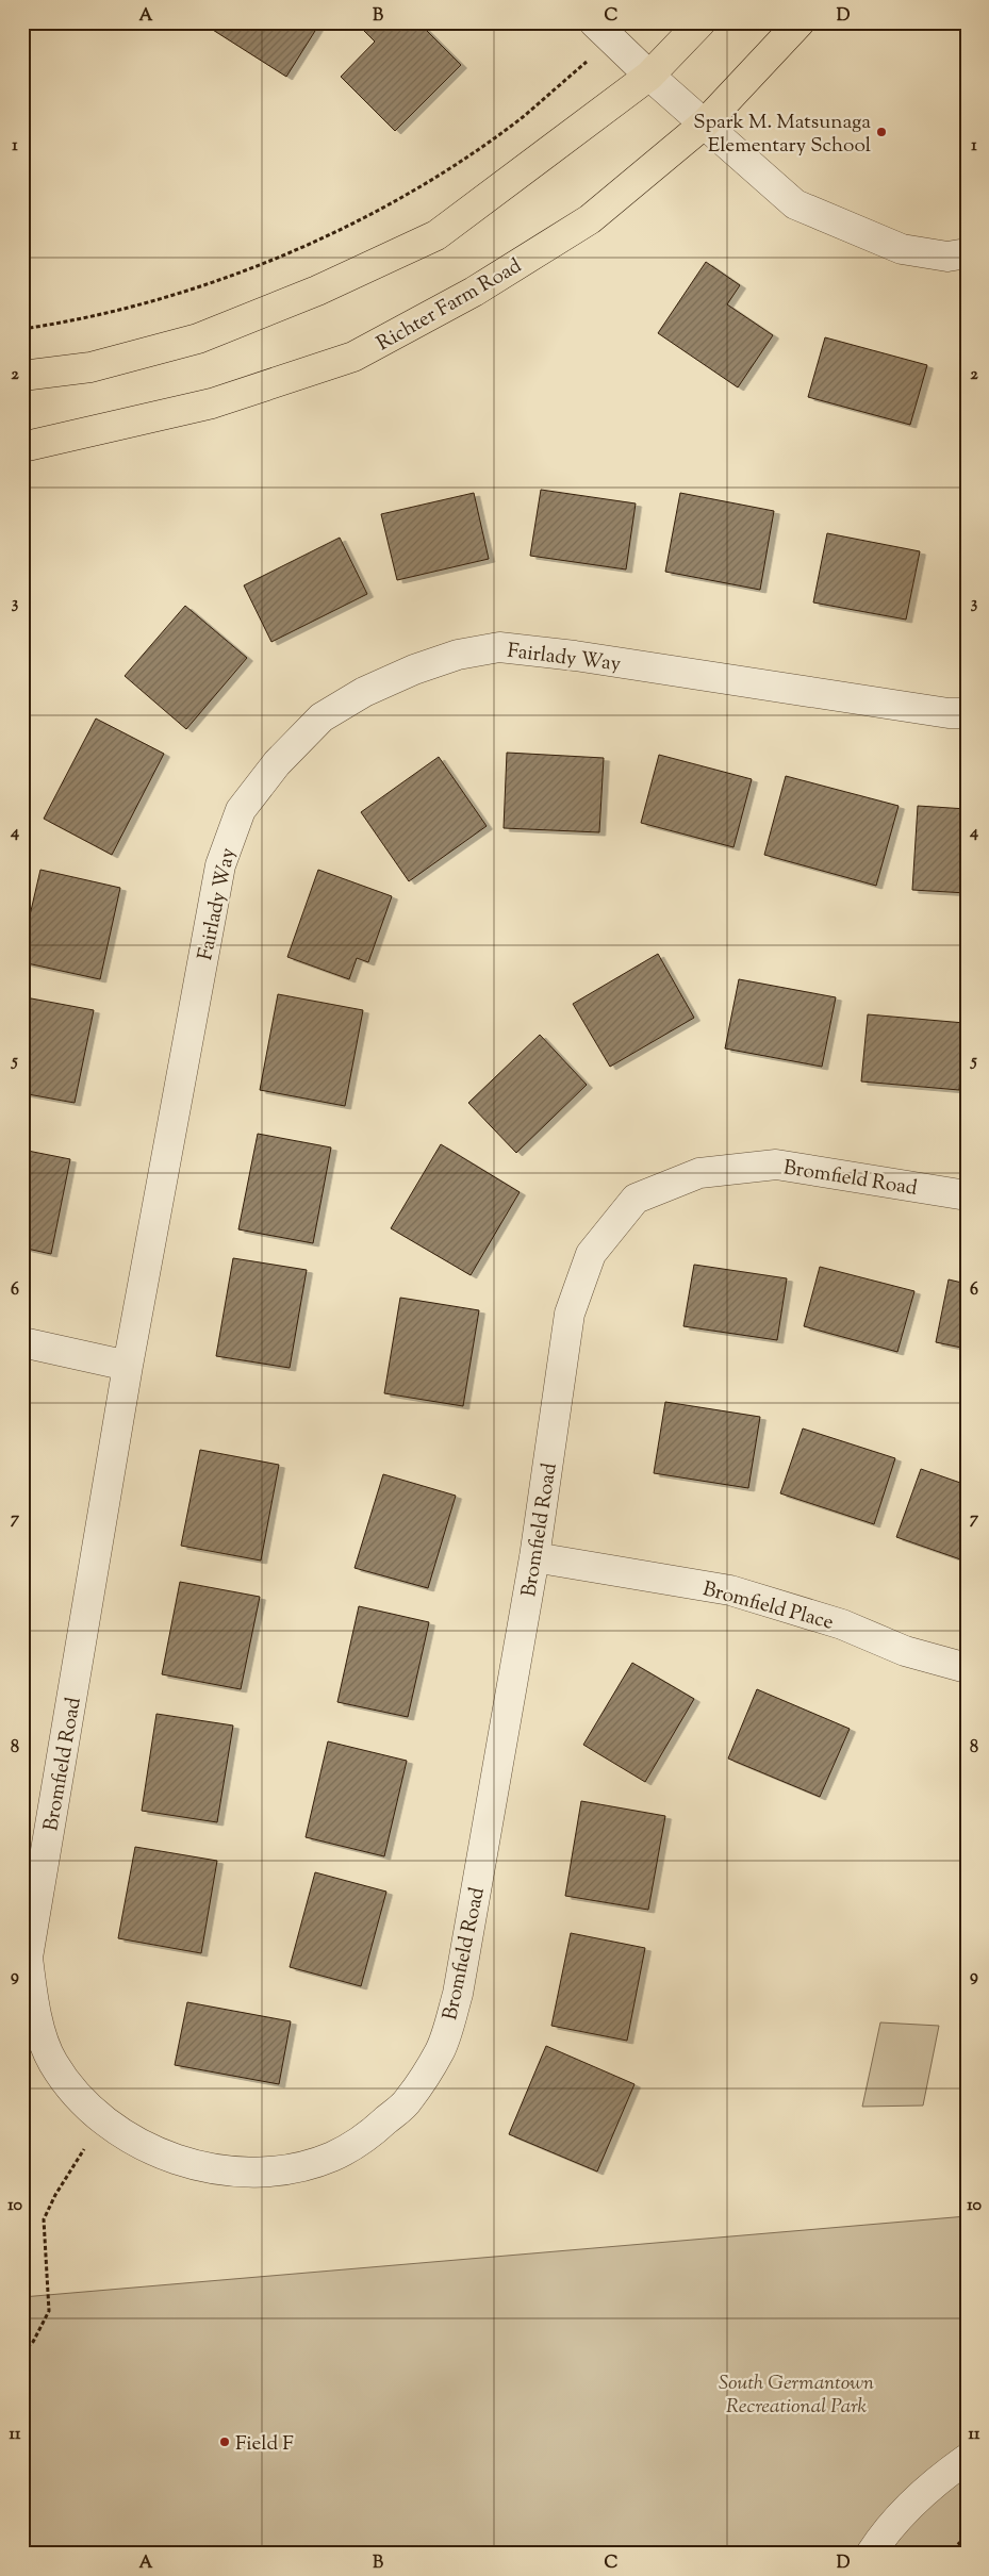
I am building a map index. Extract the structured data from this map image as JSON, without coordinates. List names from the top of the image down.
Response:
{
  "streets": {
    "main road": ["Richter Farm Road"],
    "street": ["Fairlady Way", "Bromfield Road", "Bromfield Place"]
  },
  "crossings": [
    ["Fairlady Way", "Bromfield Road"],
    ["Bromfield Road", "Bromfield Place"]
  ],
  "parks": ["South Germantown Recreational Park"],
  "places": ["Spark M. Matsunaga Elementary School", "Field F"],
  "grid": {
    "columns": [
      "A",
      "B",
      "C",
      "D"
    ],
    "rows": [
      "1",
      "2",
      "3",
      "4",
      "5",
      "6",
      "7",
      "8",
      "9",
      "10",
      "11"
    ]
  }
}
